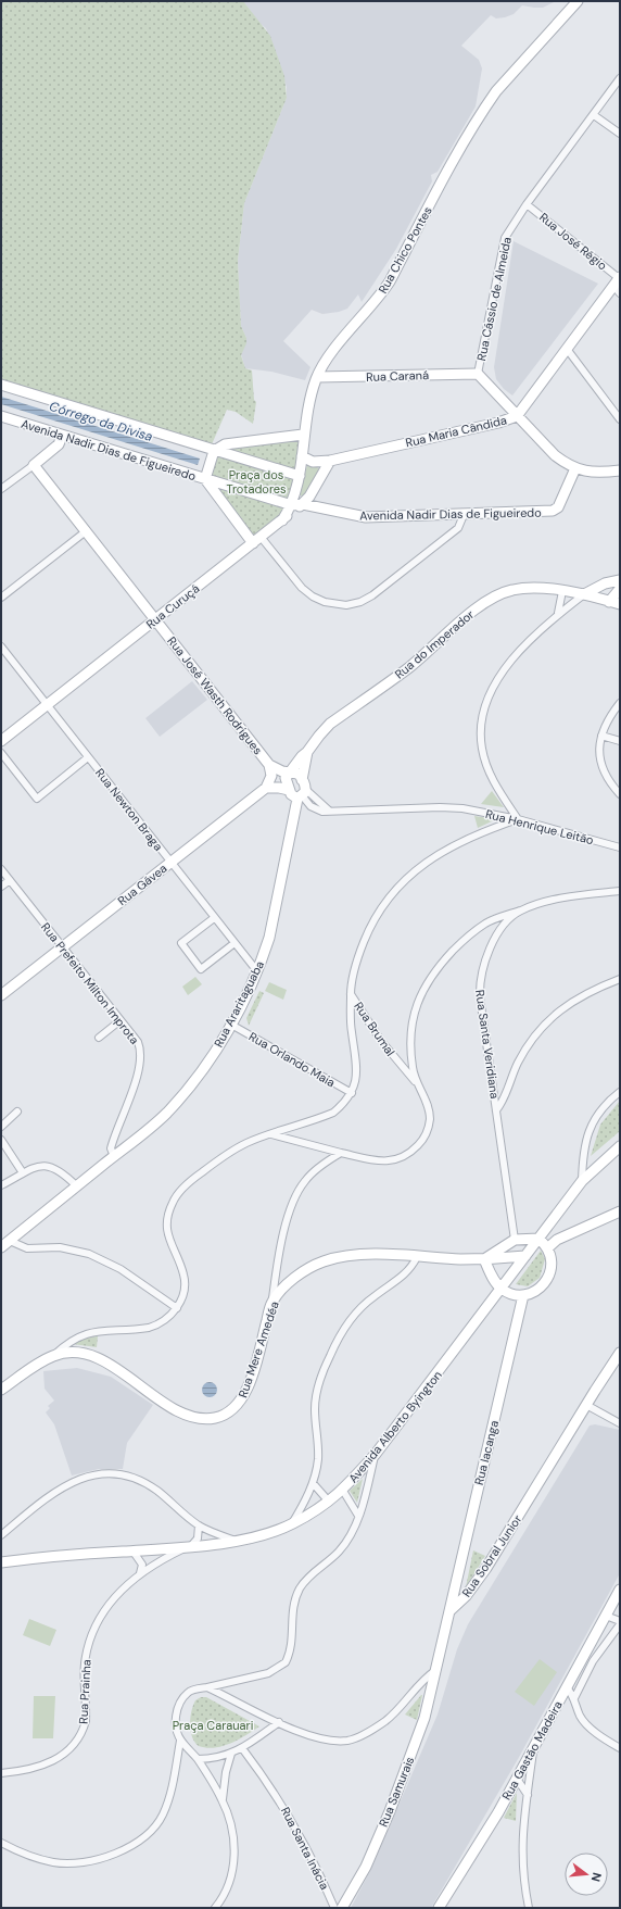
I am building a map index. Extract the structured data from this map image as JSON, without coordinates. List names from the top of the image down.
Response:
{
  "streets": {
    "street": [
      "Rua José Régio",
      "Rua Chico Pontes",
      "Rua Cássio de Almeida",
      "Rua Caraná",
      "Rua Maria Cândida",
      "Avenida Nadir Dias de Figueiredo",
      "Rua Curuçá",
      "Rua do Imperador",
      "Rua José Wasth Rodrigues",
      "Rua Newton Braga",
      "Rua Henrique Leitão",
      "Rua Gávea",
      "Rua Prefeito Milton Improta",
      "Rua Araritaguaba",
      "Rua Brumal",
      "Rua Santa Veridiana",
      "Rua Orlando Maia",
      "Rua Mere Amedéa",
      "Avenida Alberto Byington",
      "Rua Iacanga",
      "Rua Sobral Junior",
      "Rua Prainha",
      "Rua Gastão Madeira",
      "Rua Samurais",
      "Rua Santa Inácia"
    ]
  },
  "crossings": [
    ["Rua José Régio", "Rua Cássio de Almeida"],
    ["Rua José Régio", "Rua Maria Cândida"],
    ["Rua Chico Pontes", "Rua Caraná"],
    ["Rua Chico Pontes", "Rua Maria Cândida"],
    ["Rua Chico Pontes", "Avenida Nadir Dias de Figueiredo"],
    ["Rua Chico Pontes", "Rua Curuçá"],
    ["Rua Cássio de Almeida", "Rua Caraná"],
    ["Rua Cássio de Almeida", "Rua Maria Cândida"],
    ["Rua Cássio de Almeida", "Avenida Nadir Dias de Figueiredo"],
    ["Rua Maria Cândida", "Rua Curuçá"],
    ["Avenida Nadir Dias de Figueiredo", "Rua Curuçá"],
    ["Rua Curuçá", "Rua José Wasth Rodrigues"],
    ["Rua Curuçá", "Rua Newton Braga"],
    ["Rua do Imperador", "Rua José Wasth Rodrigues"],
    ["Rua do Imperador", "Rua Henrique Leitão"],
    ["Rua do Imperador", "Rua Araritaguaba"],
    ["Rua José Wasth Rodrigues", "Rua Henrique Leitão"],
    ["Rua José Wasth Rodrigues", "Rua Araritaguaba"],
    ["Rua Newton Braga", "Rua Gávea"],
    ["Rua Newton Braga", "Rua Araritaguaba"],
    ["Rua Henrique Leitão", "Rua Araritaguaba"],
    ["Rua Gávea", "Rua Prefeito Milton Improta"],
    ["Rua Prefeito Milton Improta", "Rua Araritaguaba"],
    ["Rua Araritaguaba", "Rua Orlando Maia"],
    ["Rua Mere Amedéa", "Avenida Alberto Byington"],
    ["Avenida Alberto Byington", "Rua Prainha"],
    ["Rua Iacanga", "Rua Sobral Junior"]
  ],
  "water": ["Córrego da Divisa"],
  "parks": ["Praça dos Trotadores", "Praça Carauari"],
  "north": "right"
}
